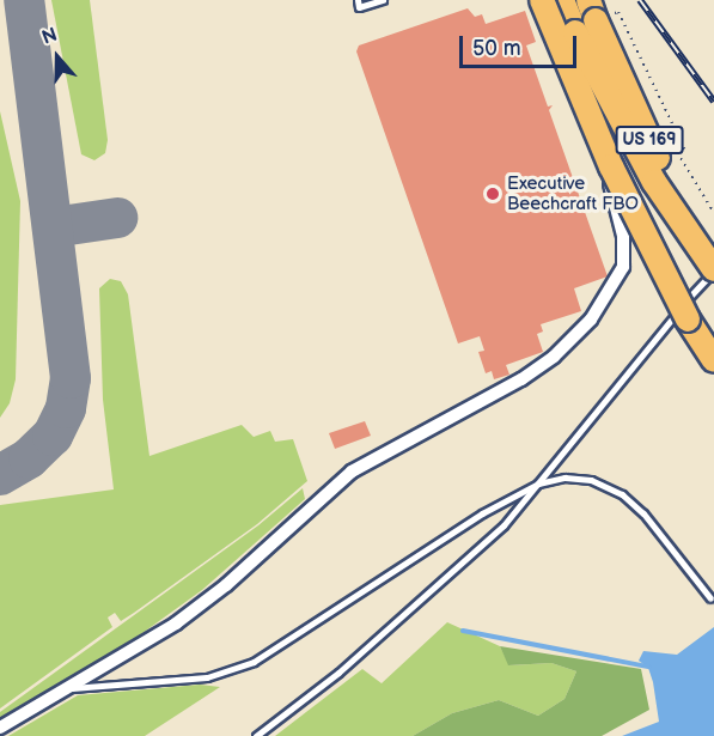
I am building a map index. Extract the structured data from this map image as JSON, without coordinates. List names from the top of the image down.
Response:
{
  "streets": {
    "highway": ["US 169"]
  },
  "places": ["Executive Beechcraft FBO"],
  "scale_bar": "50 m",
  "north": "top"
}
